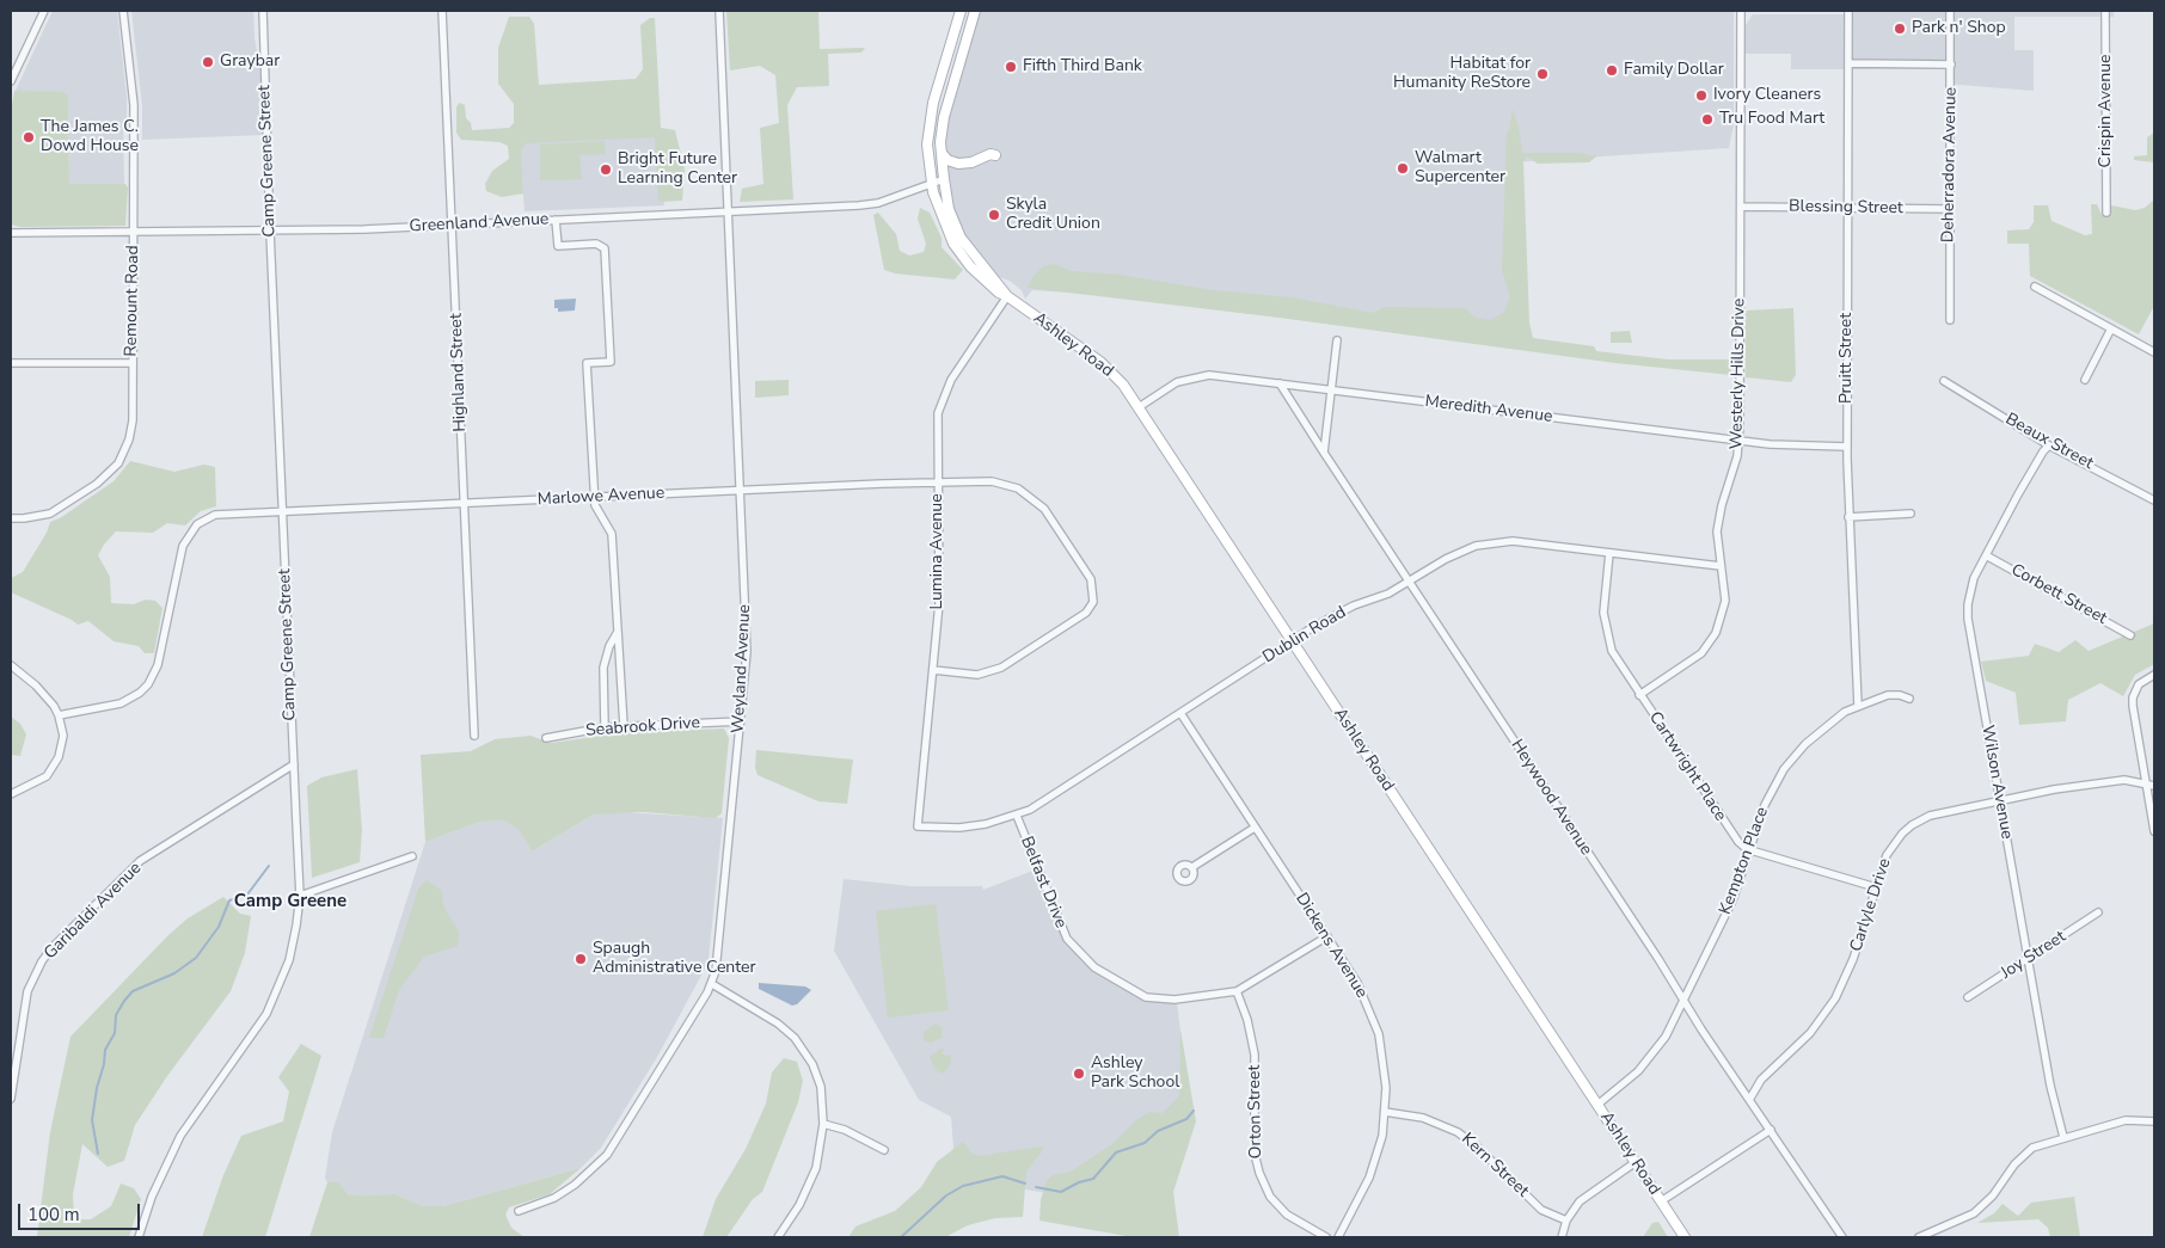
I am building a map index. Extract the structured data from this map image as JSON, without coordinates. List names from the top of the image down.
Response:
{
  "streets": {
    "street": [
      "Crispin Avenue",
      "Camp Greene Street",
      "Deherradora Avenue",
      "Blessing Street",
      "Greenland Avenue",
      "Remount Road",
      "Ashley Road",
      "Pruitt Street",
      "Highland Street",
      "Westerly Hills Drive",
      "Meredith Avenue",
      "Beaux Street",
      "Marlowe Avenue",
      "Lumina Avenue",
      "Corbett Street",
      "Dublin Road",
      "Weyland Avenue",
      "Seabrook Drive",
      "Cartwright Place",
      "Wilson Avenue",
      "Heywood Avenue",
      "Kempton Place",
      "Belfast Drive",
      "Carlyle Drive",
      "Garibaldi Avenue",
      "Dickens Avenue",
      "Joy Street",
      "Orton Street",
      "Kern Street"
    ]
  },
  "crossings": [
    ["Camp Greene Street", "Greenland Avenue"],
    ["Camp Greene Street", "Marlowe Avenue"],
    ["Camp Greene Street", "Garibaldi Avenue"],
    ["Deherradora Avenue", "Blessing Street"],
    ["Blessing Street", "Pruitt Street"],
    ["Blessing Street", "Westerly Hills Drive"],
    ["Greenland Avenue", "Remount Road"],
    ["Greenland Avenue", "Ashley Road"],
    ["Greenland Avenue", "Highland Street"],
    ["Greenland Avenue", "Weyland Avenue"],
    ["Ashley Road", "Meredith Avenue"],
    ["Ashley Road", "Lumina Avenue"],
    ["Ashley Road", "Dublin Road"],
    ["Ashley Road", "Kempton Place"],
    ["Pruitt Street", "Meredith Avenue"],
    ["Pruitt Street", "Kempton Place"],
    ["Highland Street", "Marlowe Avenue"],
    ["Westerly Hills Drive", "Meredith Avenue"],
    ["Westerly Hills Drive", "Dublin Road"],
    ["Westerly Hills Drive", "Cartwright Place"],
    ["Meredith Avenue", "Heywood Avenue"],
    ["Beaux Street", "Wilson Avenue"],
    ["Marlowe Avenue", "Lumina Avenue"],
    ["Marlowe Avenue", "Weyland Avenue"],
    ["Lumina Avenue", "Dublin Road"],
    ["Corbett Street", "Wilson Avenue"],
    ["Dublin Road", "Cartwright Place"],
    ["Dublin Road", "Heywood Avenue"],
    ["Dublin Road", "Belfast Drive"],
    ["Dublin Road", "Dickens Avenue"],
    ["Weyland Avenue", "Seabrook Drive"],
    ["Cartwright Place", "Kempton Place"],
    ["Cartwright Place", "Carlyle Drive"],
    ["Wilson Avenue", "Carlyle Drive"],
    ["Wilson Avenue", "Joy Street"],
    ["Heywood Avenue", "Kempton Place"],
    ["Heywood Avenue", "Carlyle Drive"],
    ["Belfast Drive", "Dickens Avenue"],
    ["Belfast Drive", "Orton Street"],
    ["Dickens Avenue", "Kern Street"]
  ],
  "districts": ["Camp Greene"],
  "places": [
    "Park n' Shop",
    "Graybar",
    "Fifth Third Bank",
    "Family Dollar",
    "Habitat for Humanity ReStore",
    "Ivory Cleaners",
    "Tru Food Mart",
    "The James C. Dowd House",
    "Walmart Supercenter",
    "Bright Future Learning Center",
    "Skyla Credit Union",
    "Spaugh Administrative Center",
    "Ashley Park School"
  ],
  "scale_bar": "100 m"
}
